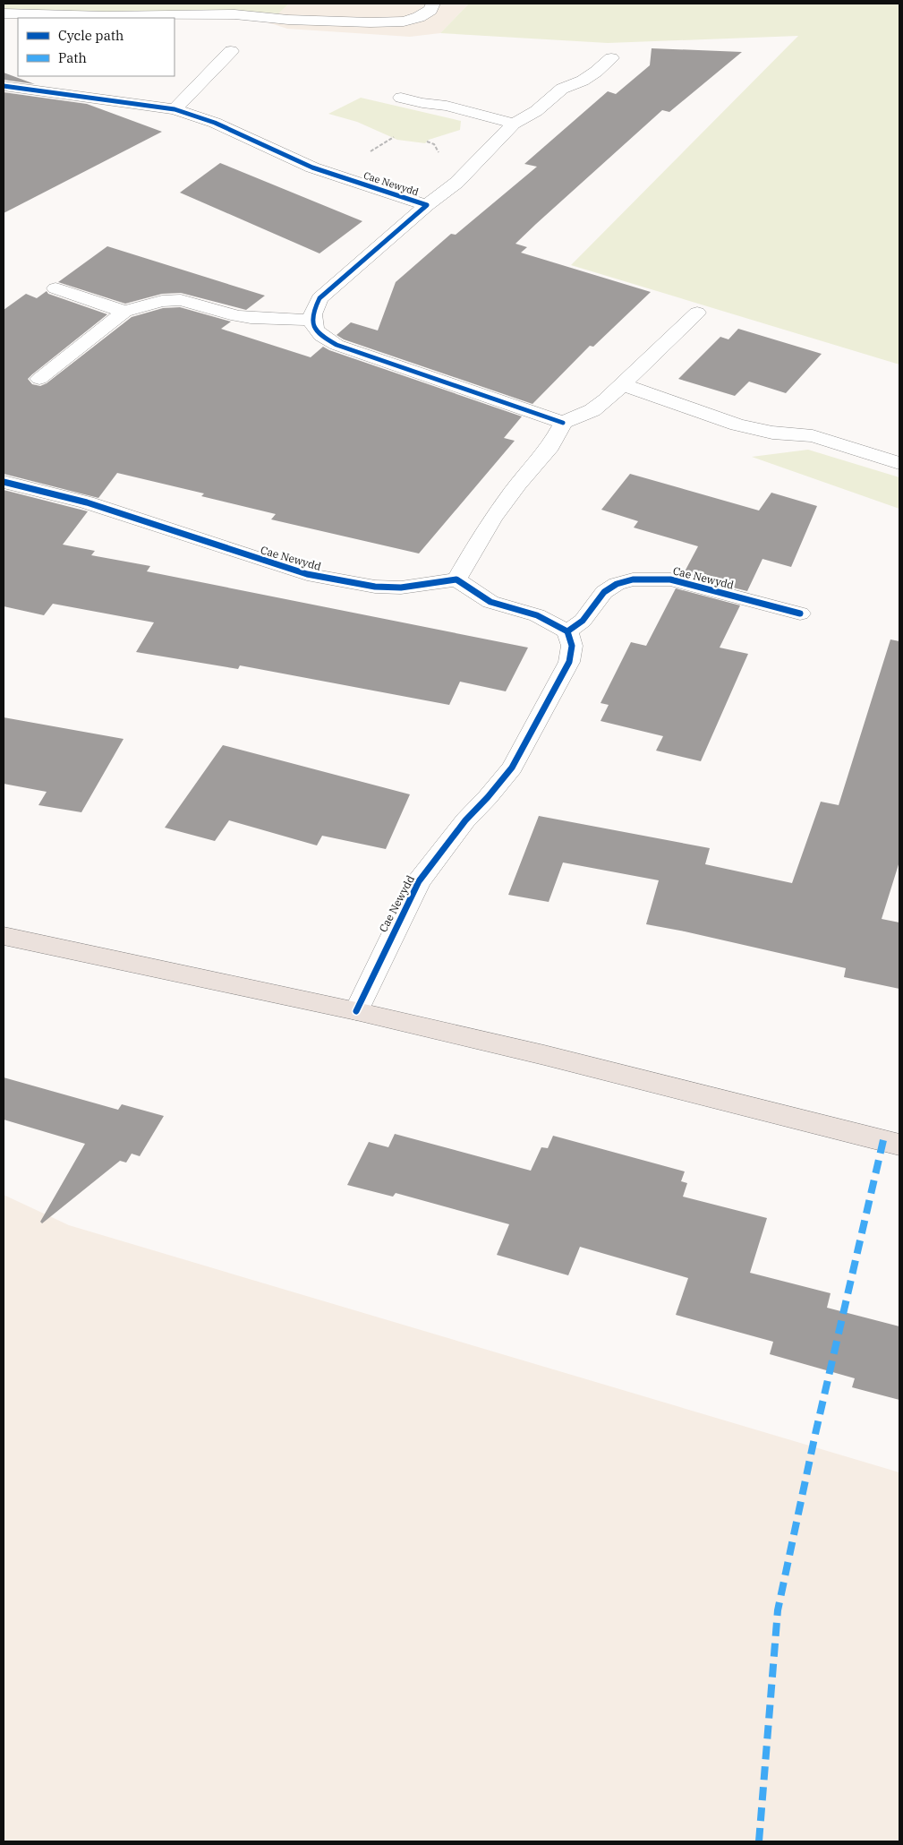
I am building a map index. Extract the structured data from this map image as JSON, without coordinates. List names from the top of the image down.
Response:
{
  "streets": {
    "street": ["Cae Newydd"]
  },
  "legend": ["Cycle path", "Path"]
}
